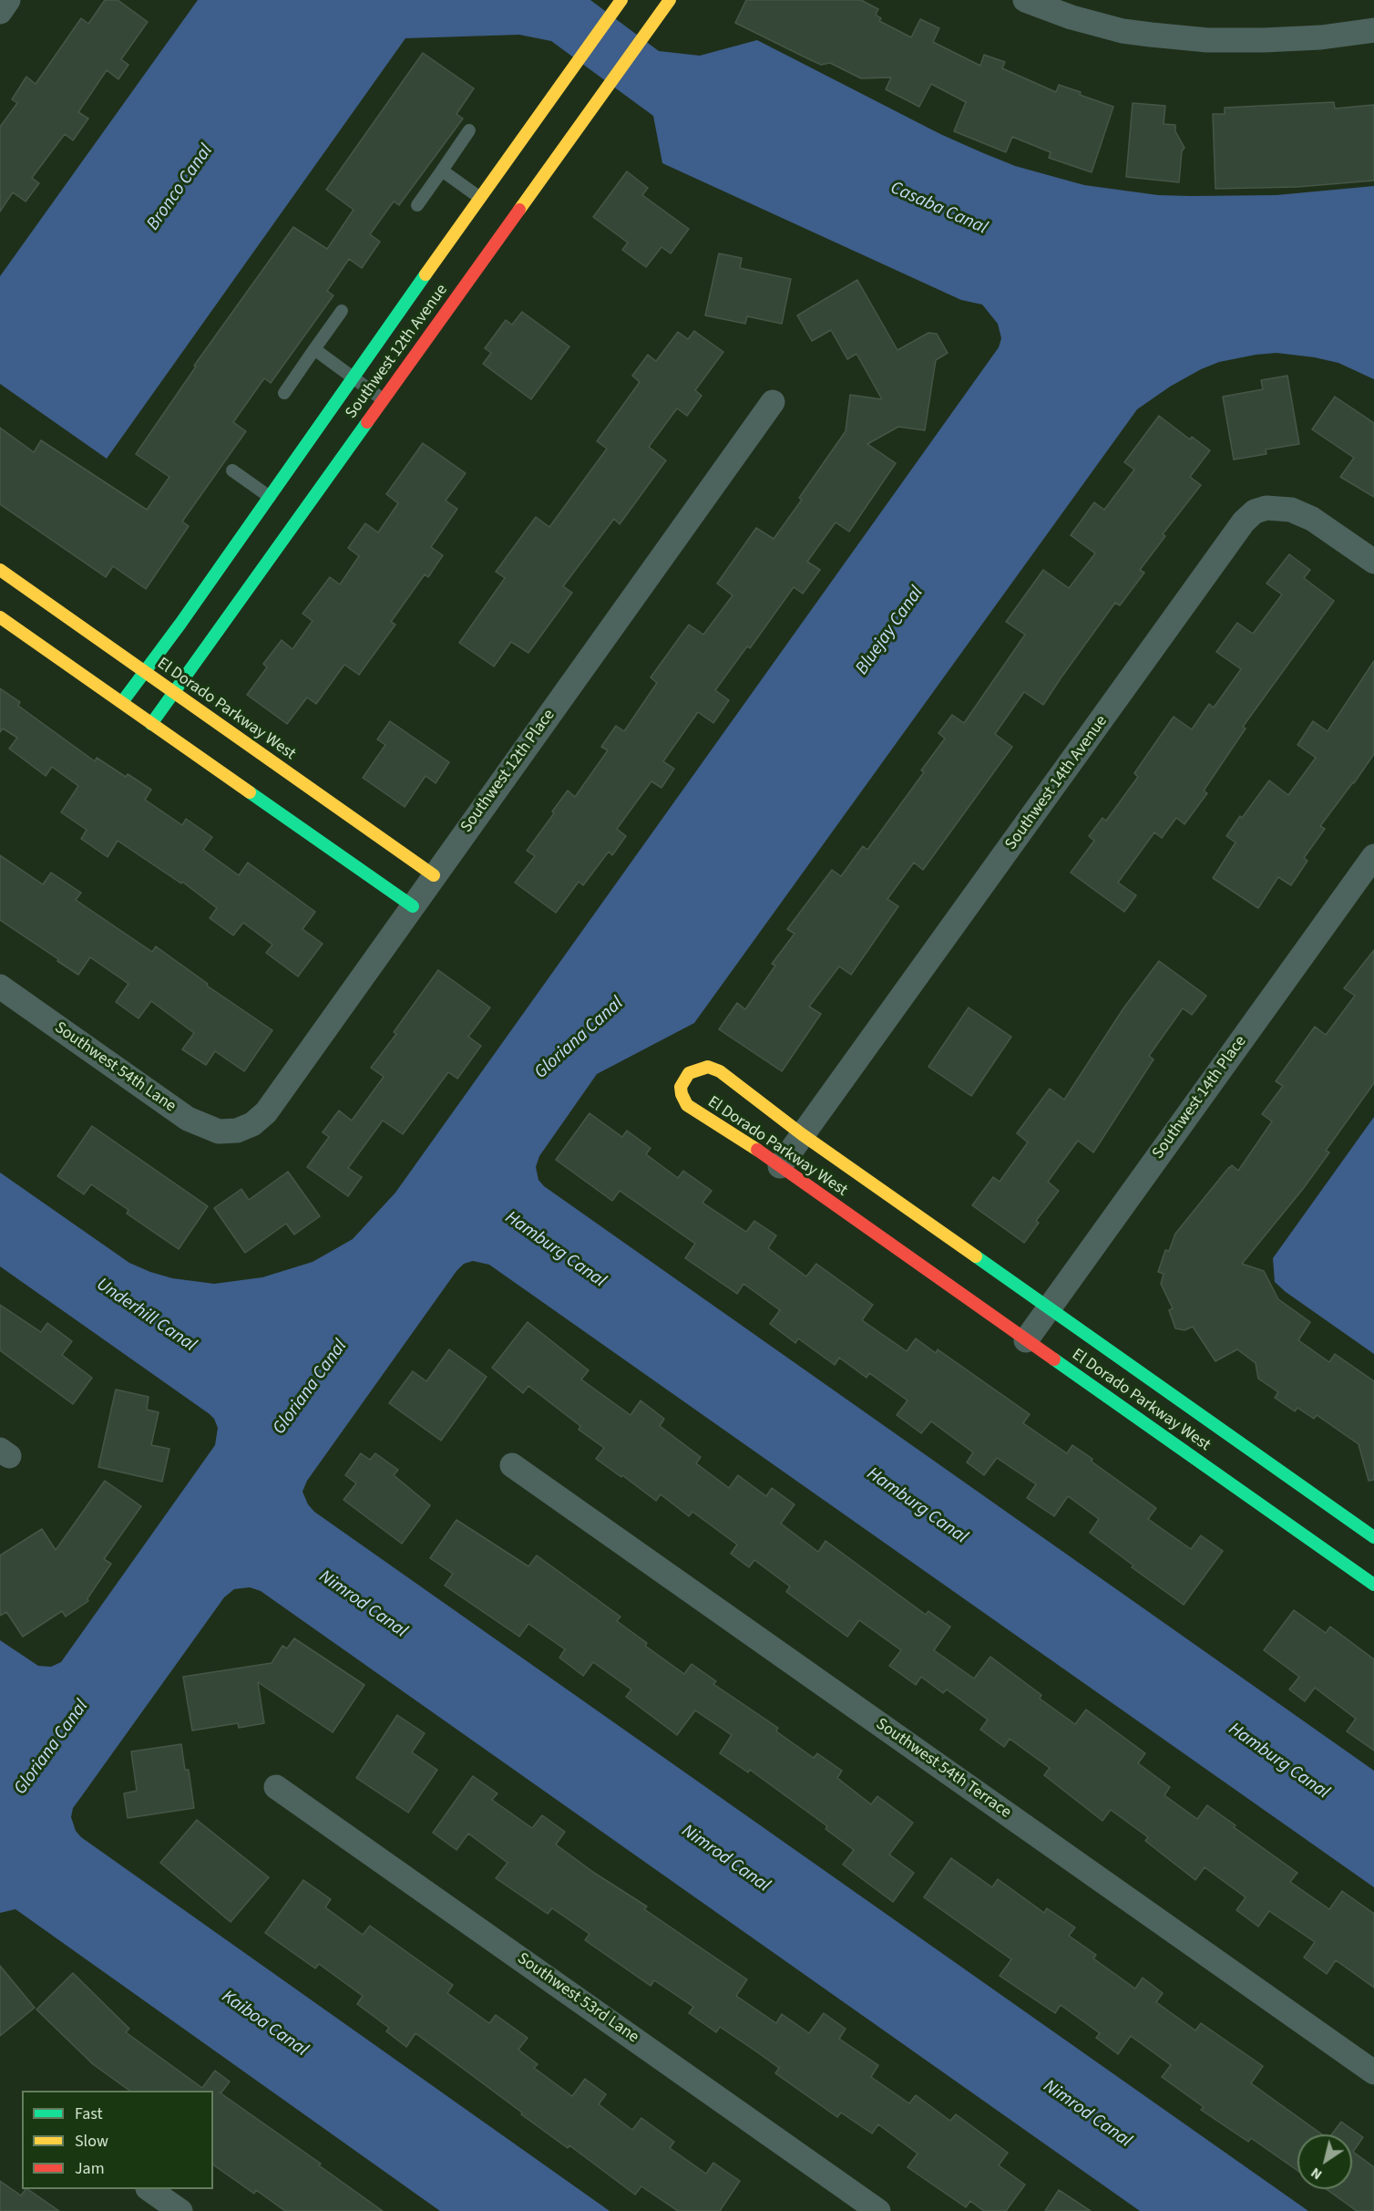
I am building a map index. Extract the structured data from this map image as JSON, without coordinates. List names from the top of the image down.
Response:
{
  "streets": {
    "street": [
      "Southwest 12th Avenue",
      "El Dorado Parkway West",
      "Southwest 12th Place",
      "Southwest 14th Avenue",
      "Southwest 54th Lane",
      "Southwest 14th Place",
      "Southwest 54th Terrace",
      "Southwest 53rd Lane"
    ]
  },
  "crossings": [
    ["Southwest 12th Avenue", "El Dorado Parkway West"],
    ["El Dorado Parkway West", "Southwest 12th Place"],
    ["El Dorado Parkway West", "Southwest 14th Avenue"],
    ["El Dorado Parkway West", "Southwest 14th Place"],
    ["Southwest 12th Place", "Southwest 54th Lane"]
  ],
  "water": [
    "Bronco Canal",
    "Casaba Canal",
    "Bluejay Canal",
    "Gloriana Canal",
    "Hamburg Canal",
    "Underhill Canal",
    "Nimrod Canal",
    "Kaiboa Canal"
  ],
  "legend": ["Fast", "Slow", "Jam"],
  "north": "bottom left"
}
